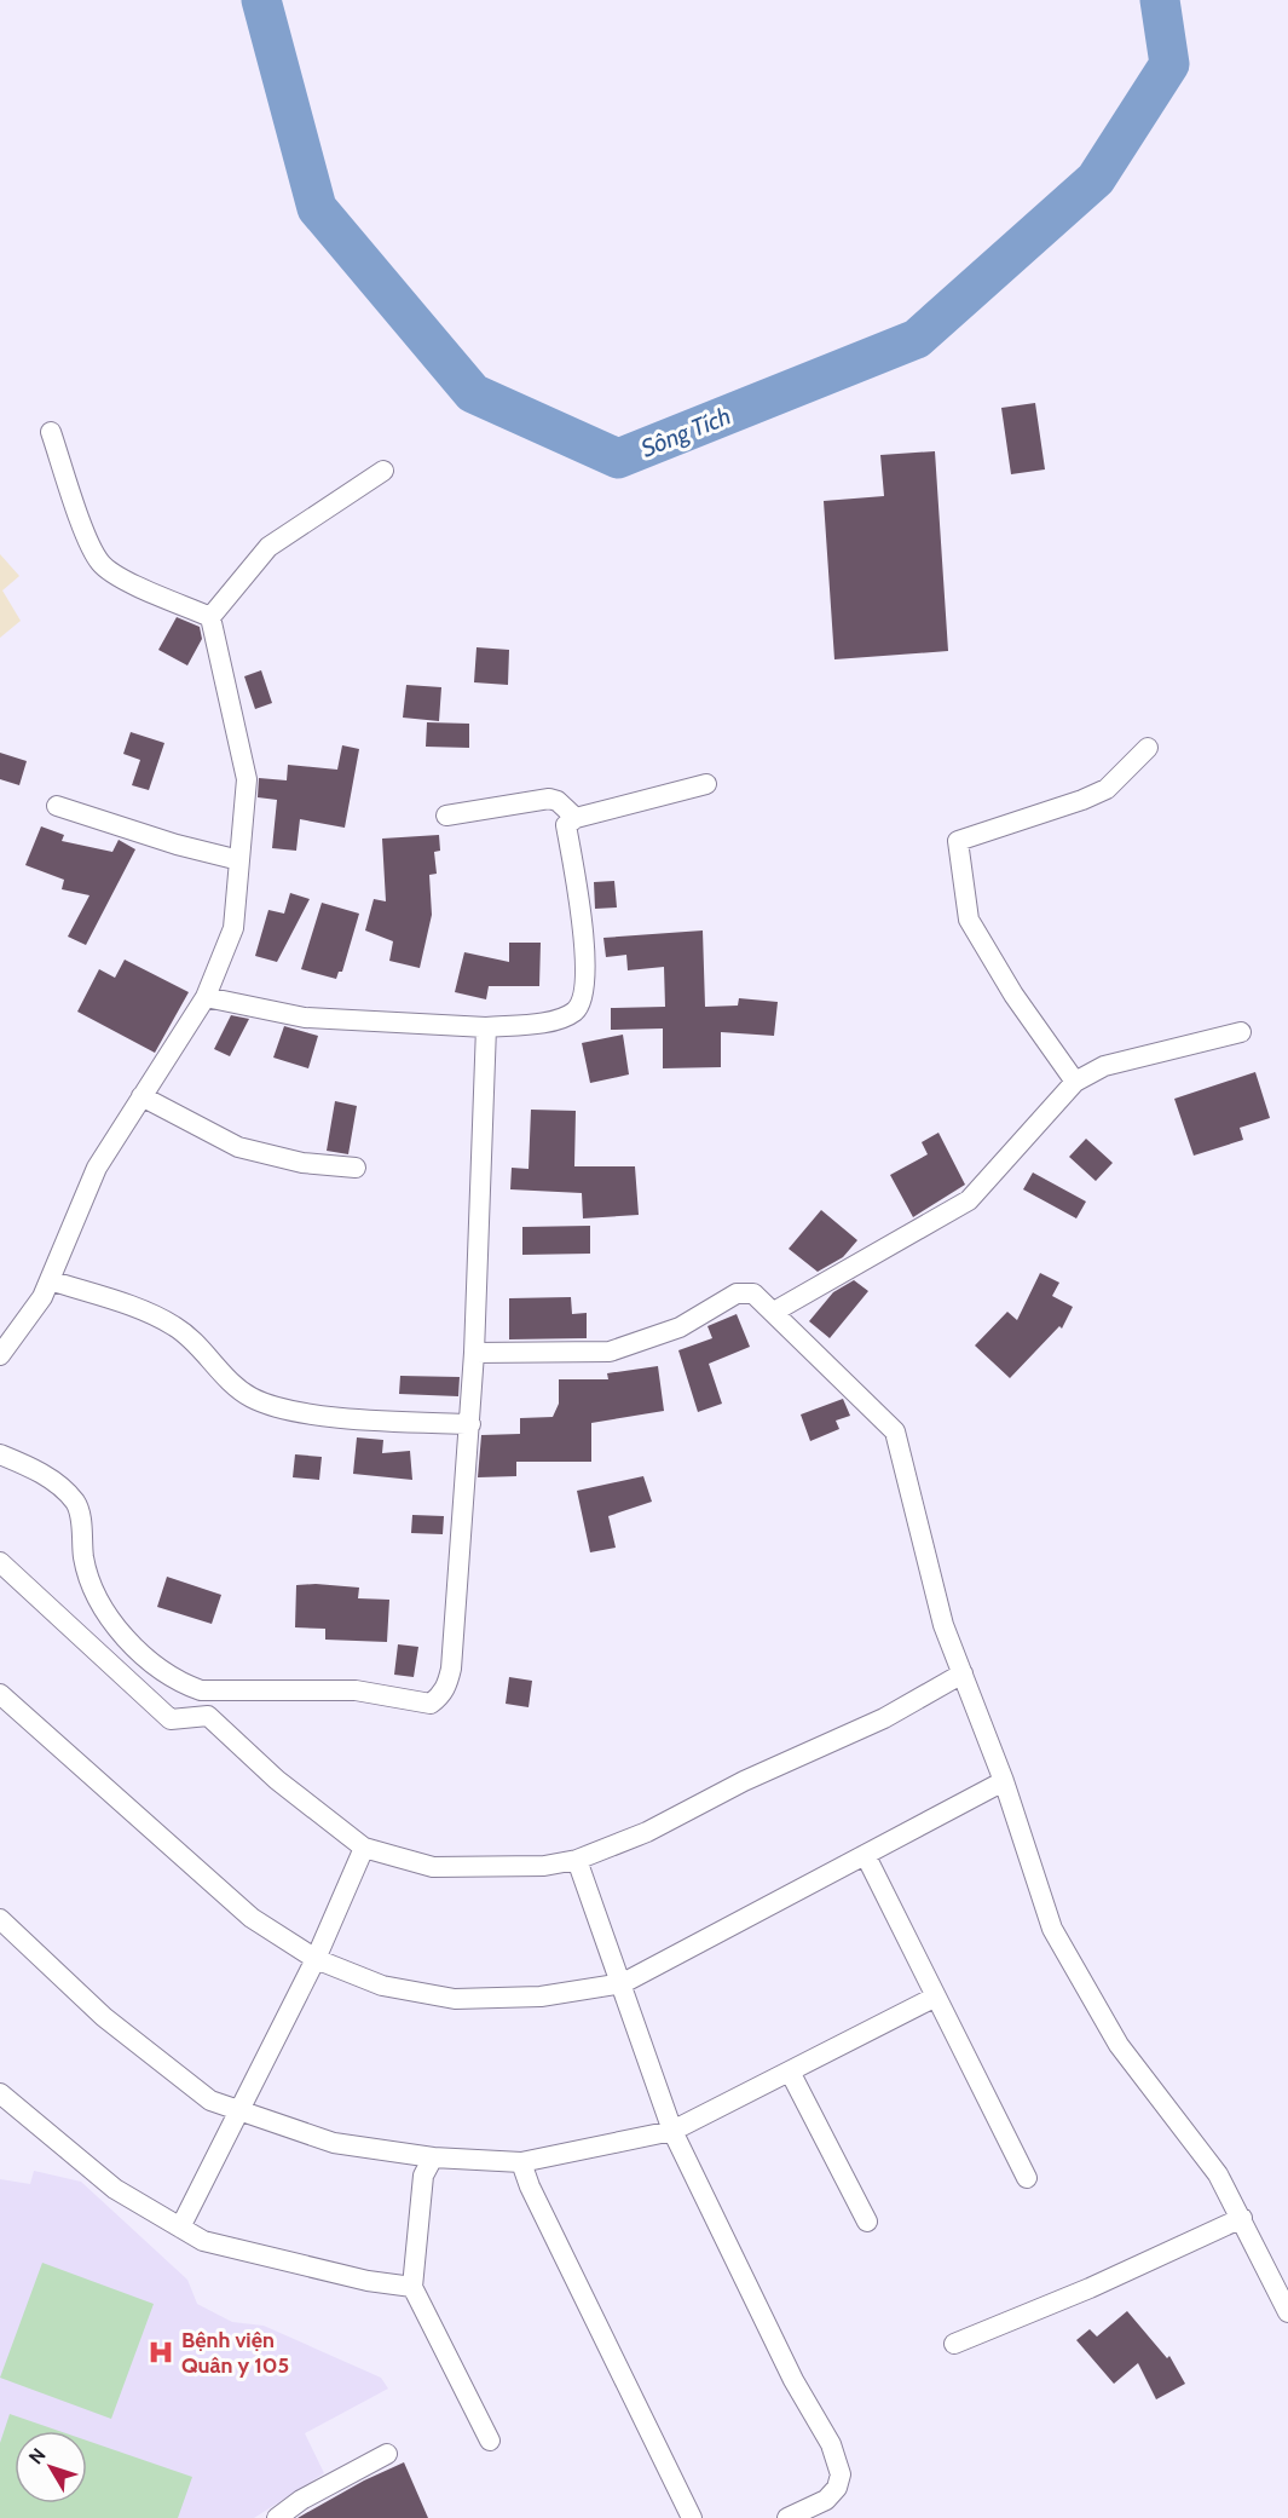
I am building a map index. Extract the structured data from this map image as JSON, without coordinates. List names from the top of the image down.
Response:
{
  "water": ["Sông Tích"],
  "places": {
    "hospital": ["Bệnh viện Quân y 105"]
  },
  "north": "top left"
}
